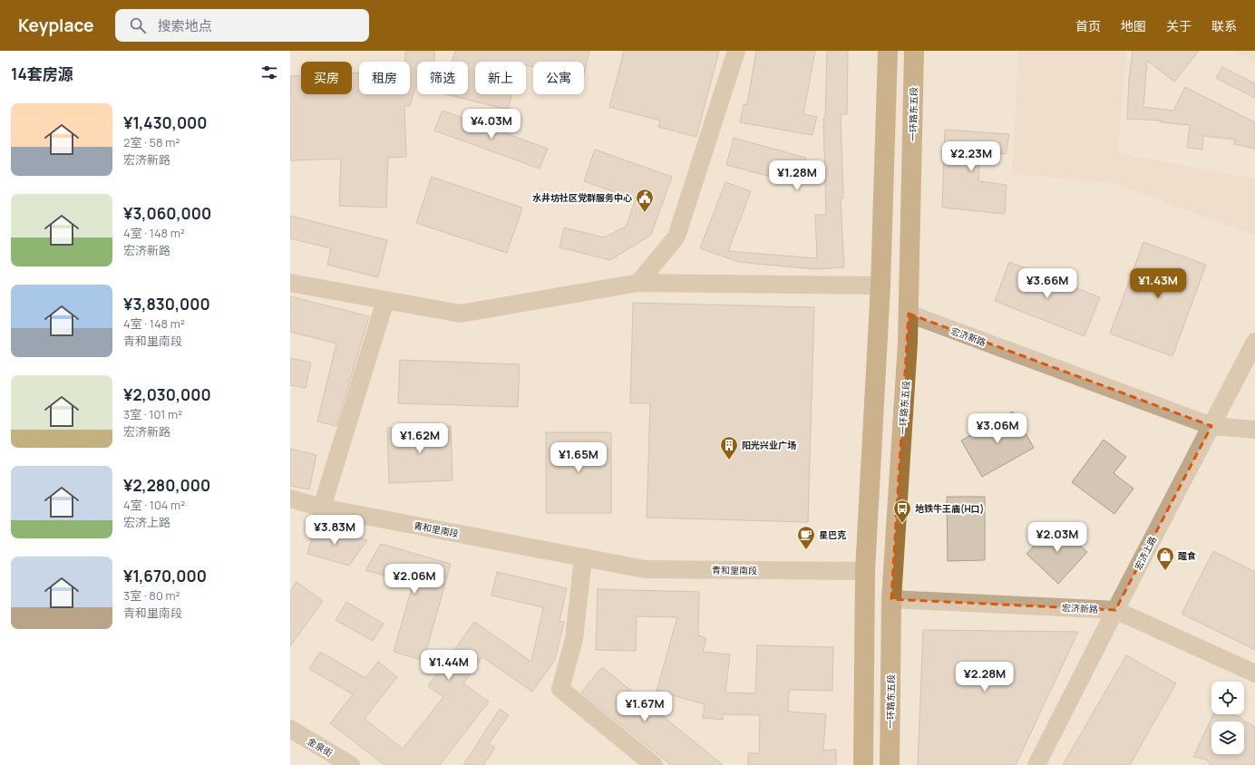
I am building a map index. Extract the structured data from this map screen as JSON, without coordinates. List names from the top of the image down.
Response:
{
  "streets": {
    "main road": ["一环路东五段"],
    "street": [
      "宏济新路",
      "青和里南段",
      "宏济上路",
      "金泉街"
    ]
  },
  "crossings": [
    ["一环路东五段", "宏济新路"],
    ["宏济新路", "宏济上路"]
  ],
  "places": {
    "public building": ["水井坊社区党群服务中心"],
    "building": ["阳光兴业广场"],
    "bus stop": ["地铁牛王庙(H口)"],
    "cafe": ["星巴克"],
    "shop": ["醒食"]
  },
  "page": {
    "header": "Keyplace",
    "search": "搜索地点",
    "nav": [
      "首页",
      "地图",
      "关于",
      "联系"
    ],
    "heading": "14套房源",
    "chip": [
      "买房",
      "租房",
      "筛选",
      "新上",
      "公寓"
    ],
    "list": [
      {
        "name": "¥1,430,000",
        "note": "2室 · 58 m² · 宏济新路"
      },
      {
        "name": "¥3,060,000",
        "note": "4室 · 148 m² · 宏济新路"
      },
      {
        "name": "¥3,830,000",
        "note": "4室 · 148 m² · 青和里南段"
      },
      {
        "name": "¥2,030,000",
        "note": "3室 · 101 m² · 宏济新路"
      },
      {
        "name": "¥2,280,000",
        "note": "4室 · 104 m² · 宏济上路"
      },
      {
        "name": "¥1,670,000",
        "note": "3室 · 80 m² · 青和里南段"
      }
    ],
    "price": [
      "¥4.03M",
      "¥2.23M",
      "¥1.28M",
      "¥3.66M",
      "¥1.43M",
      "¥3.06M",
      "¥1.62M",
      "¥1.65M",
      "¥3.83M",
      "¥2.03M",
      "¥2.06M",
      "¥1.44M",
      "¥2.28M",
      "¥1.67M"
    ]
  }
}
